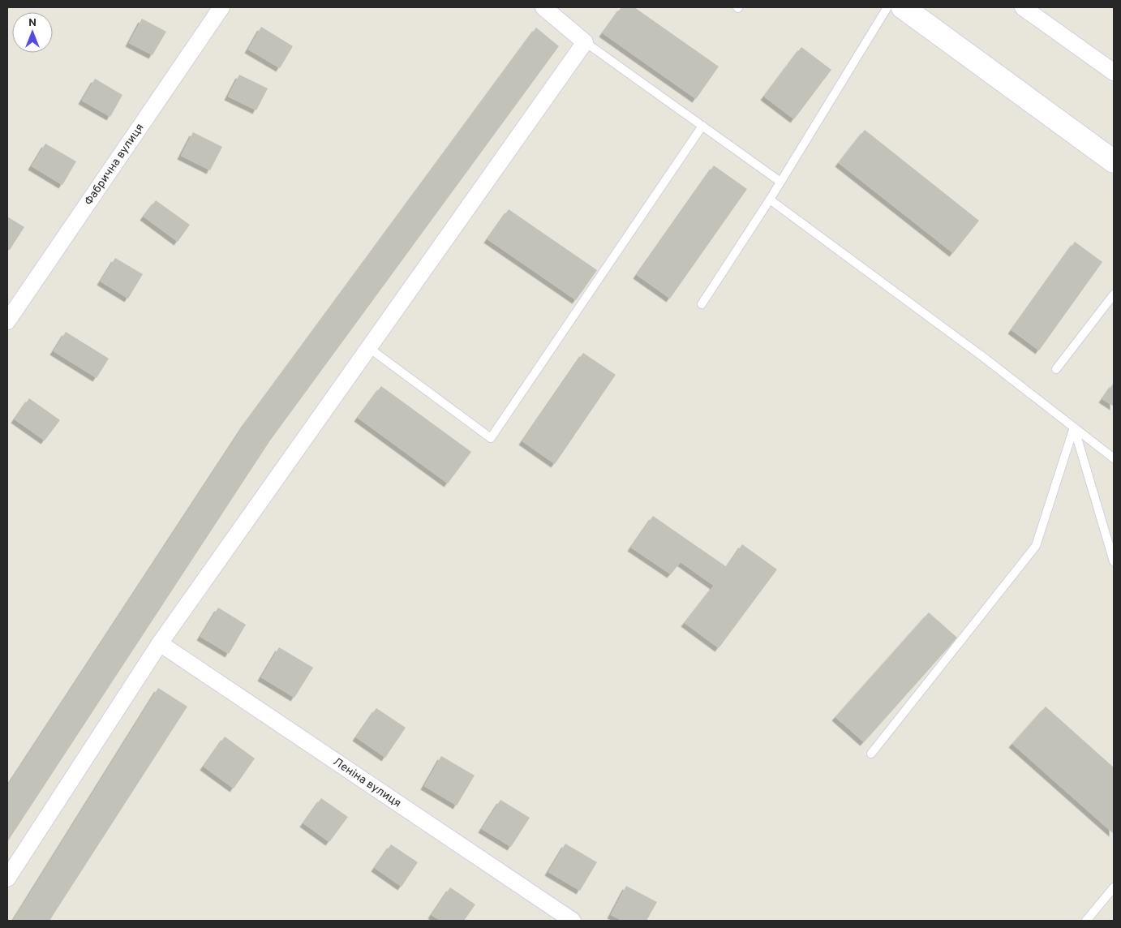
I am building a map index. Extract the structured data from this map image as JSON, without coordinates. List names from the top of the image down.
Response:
{
  "streets": {
    "street": ["Фабрична вулиця", "Леніна вулиця"]
  },
  "north": "top"
}
